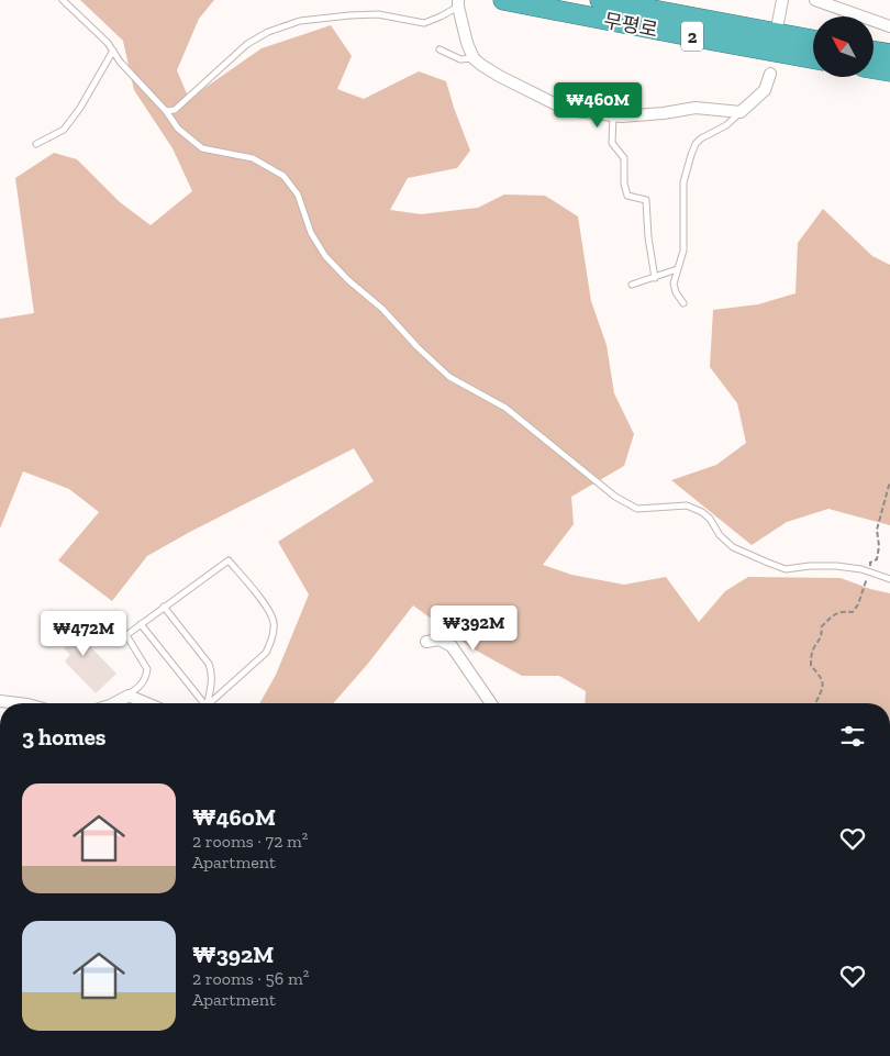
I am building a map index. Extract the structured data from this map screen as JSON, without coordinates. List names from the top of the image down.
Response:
{
  "streets": {
    "highway": ["무평로", "2"]
  },
  "crossings": [
    ["무평로", "2"]
  ],
  "north": "top left",
  "page": {
    "price": ["₩460M", "₩392M", "₩472M"],
    "heading": "3 homes",
    "list": [
      {
        "name": "₩460M",
        "note": "2 rooms · 72 m² · Apartment"
      },
      {
        "name": "₩392M",
        "note": "2 rooms · 56 m² · Apartment"
      }
    ]
  }
}
